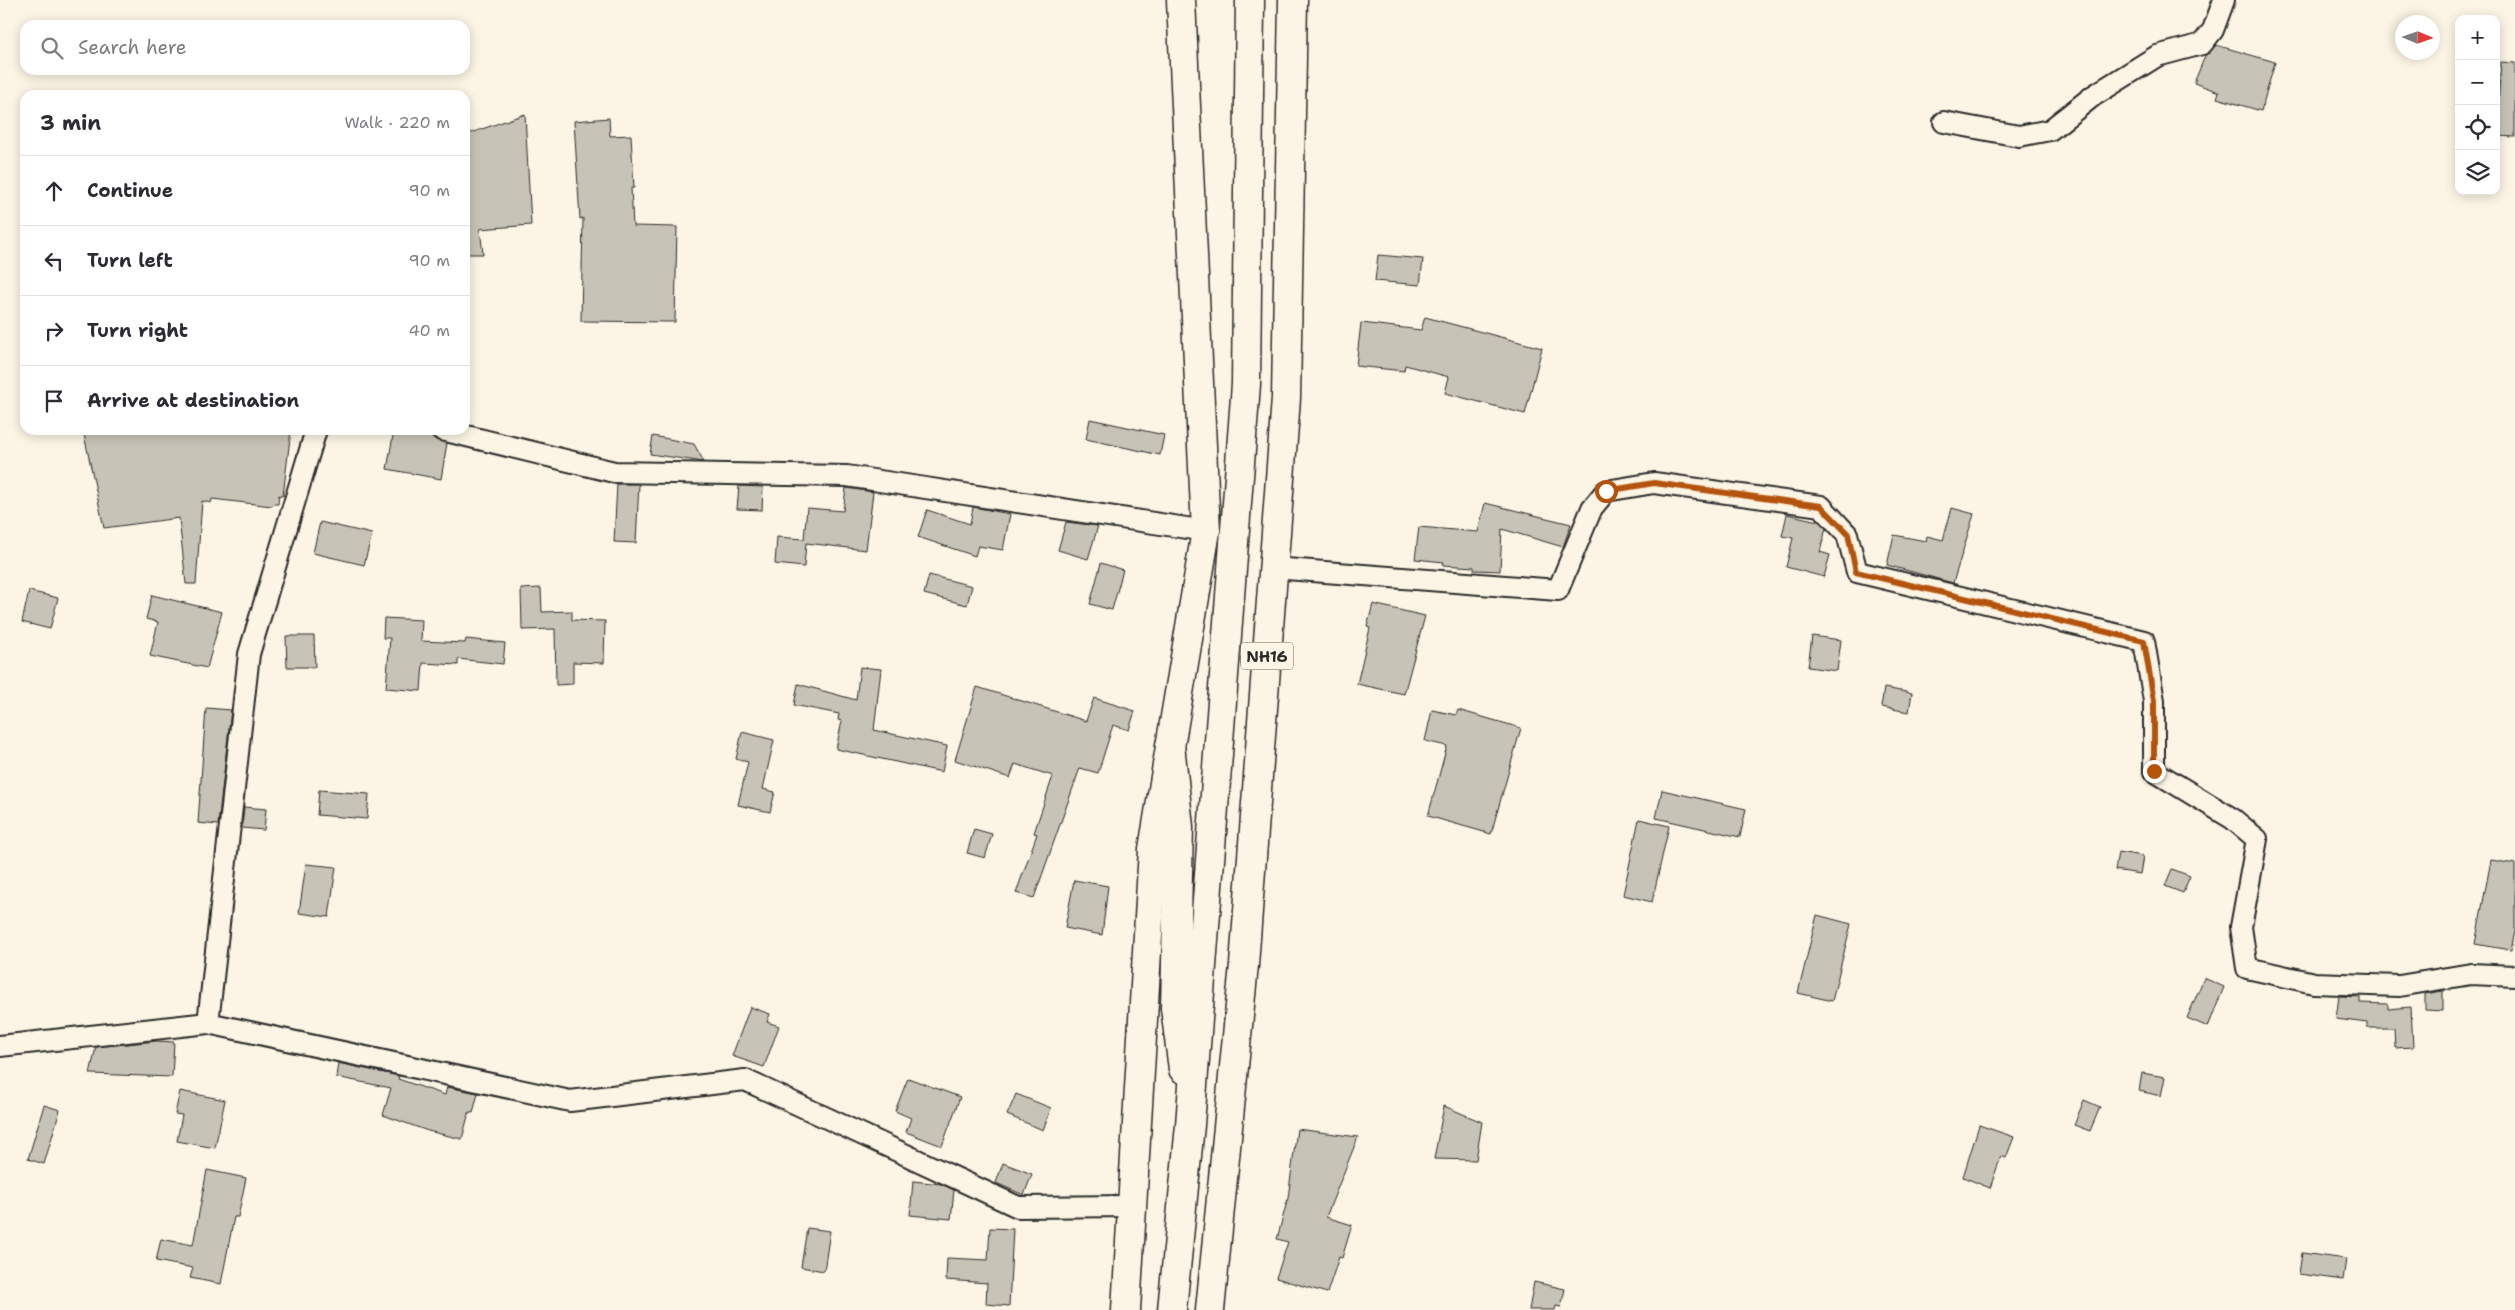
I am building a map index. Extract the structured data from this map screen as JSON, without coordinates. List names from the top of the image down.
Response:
{
  "streets": {
    "main road": ["NH16"]
  },
  "north": "right",
  "page": {
    "map_buttons": ["+", "−"],
    "search": "Search here",
    "heading": ["3 min", "Walk · 220 m"],
    "list": [
      ["Continue", "90 m"],
      ["Turn left", "90 m"],
      ["Turn right", "40 m"],
      "Arrive at destination"
    ]
  }
}
